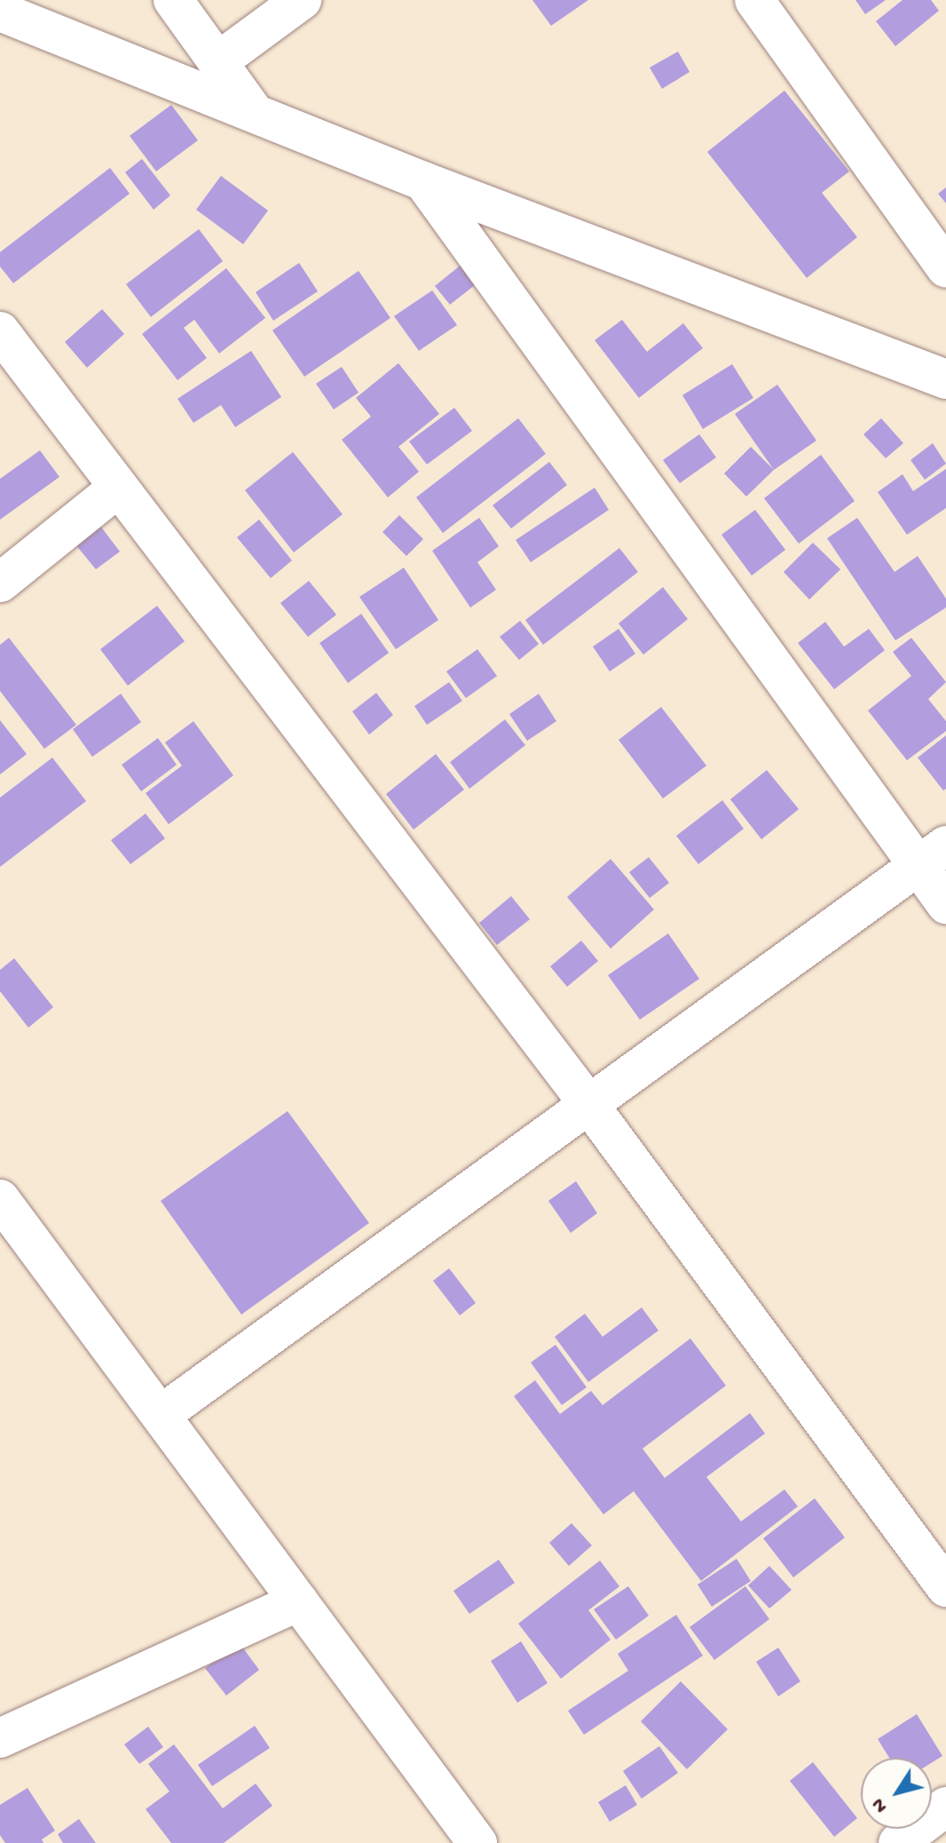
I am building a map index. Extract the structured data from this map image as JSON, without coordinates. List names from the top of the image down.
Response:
{
  "north": "bottom left"
}
